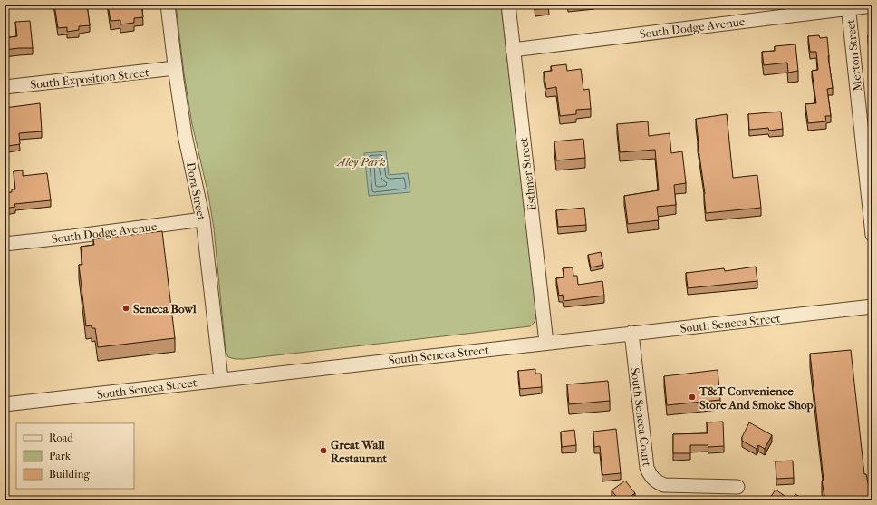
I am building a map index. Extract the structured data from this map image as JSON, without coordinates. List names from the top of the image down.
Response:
{
  "streets": {
    "street": [
      "South Dodge Avenue",
      "Merton Street",
      "South Exposition Street",
      "Esthner Street",
      "Dora Street",
      "South Seneca Street",
      "South Seneca Court"
    ]
  },
  "crossings": [
    ["South Dodge Avenue", "Merton Street"],
    ["South Dodge Avenue", "Esthner Street"],
    ["South Dodge Avenue", "Dora Street"],
    ["South Exposition Street", "Dora Street"],
    ["Esthner Street", "South Seneca Street"],
    ["Dora Street", "South Seneca Street"],
    ["South Seneca Street", "South Seneca Court"]
  ],
  "parks": ["Aley Park"],
  "places": ["Seneca Bowl", "T&T Convenience Store And Smoke Shop", "Great Wall Restaurant"],
  "legend": ["Road", "Park", "Building"]
}
